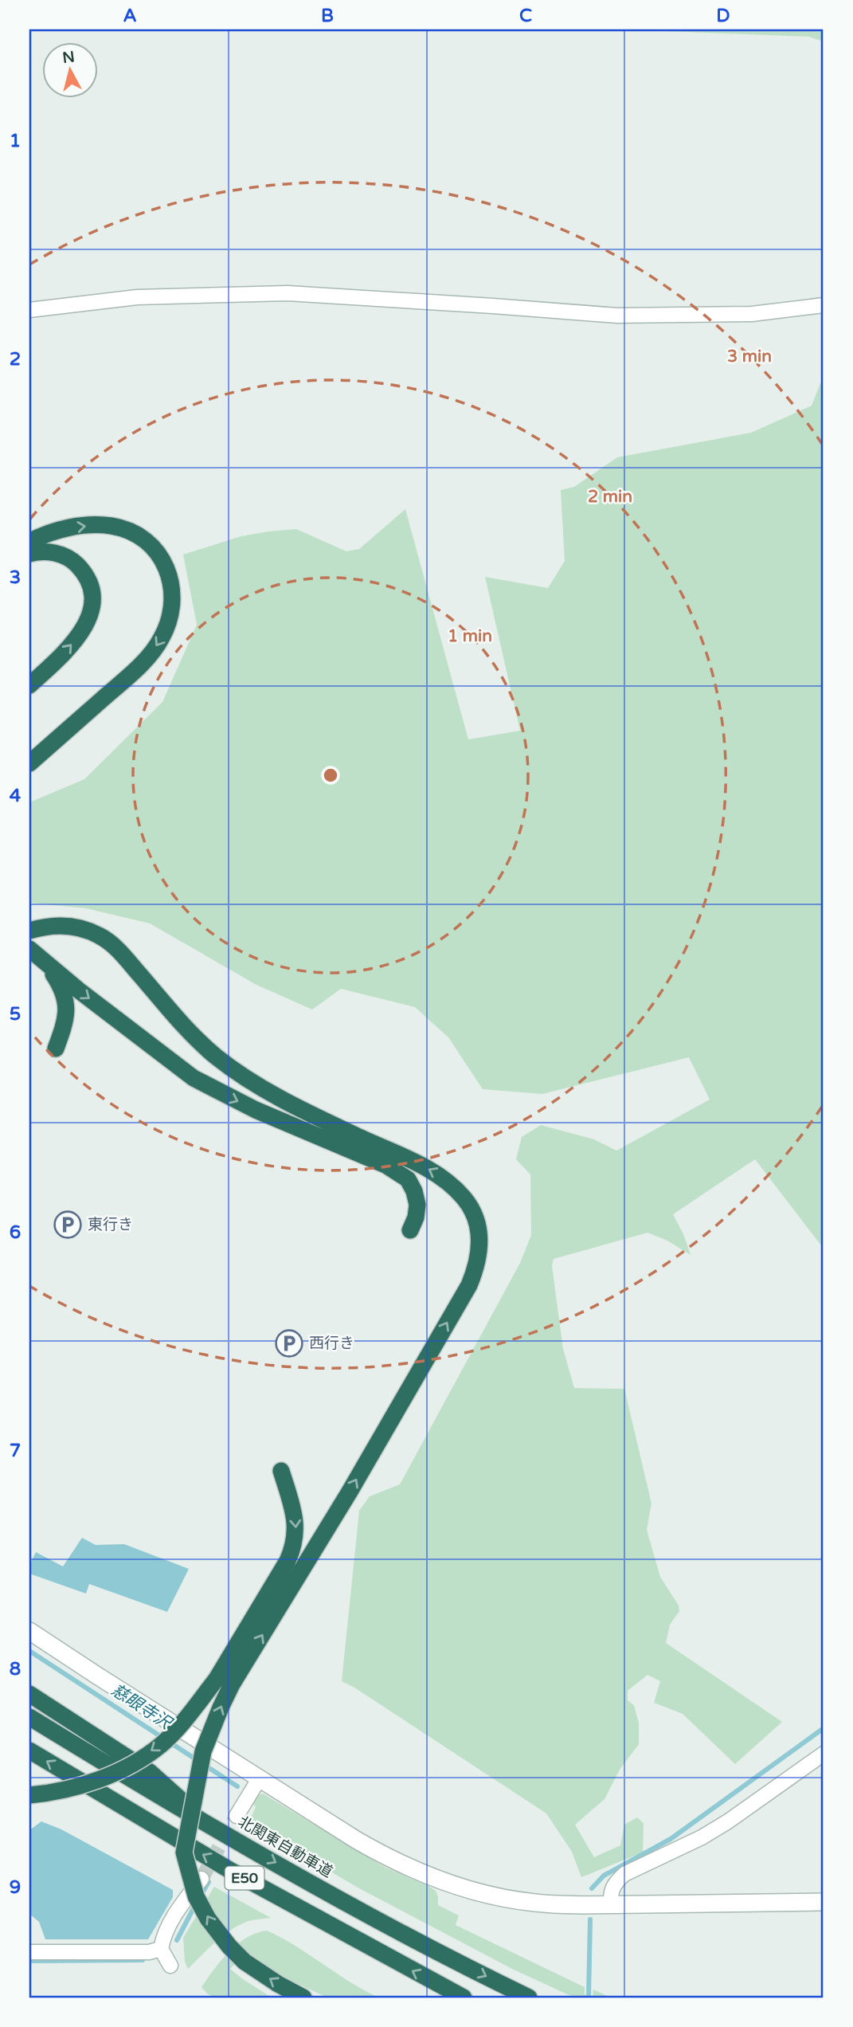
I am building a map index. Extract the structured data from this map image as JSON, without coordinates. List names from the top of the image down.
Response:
{
  "streets": {
    "highway": ["北関東自動車道", "E50"]
  },
  "water": ["慈眼寺沢"],
  "places": {
    "parking": ["東行き", "西行き"]
  },
  "north": "top",
  "grid": {
    "columns": [
      "A",
      "B",
      "C",
      "D"
    ],
    "rows": [
      "1",
      "2",
      "3",
      "4",
      "5",
      "6",
      "7",
      "8",
      "9"
    ]
  },
  "rings": ["3 min", "2 min", "1 min"]
}
